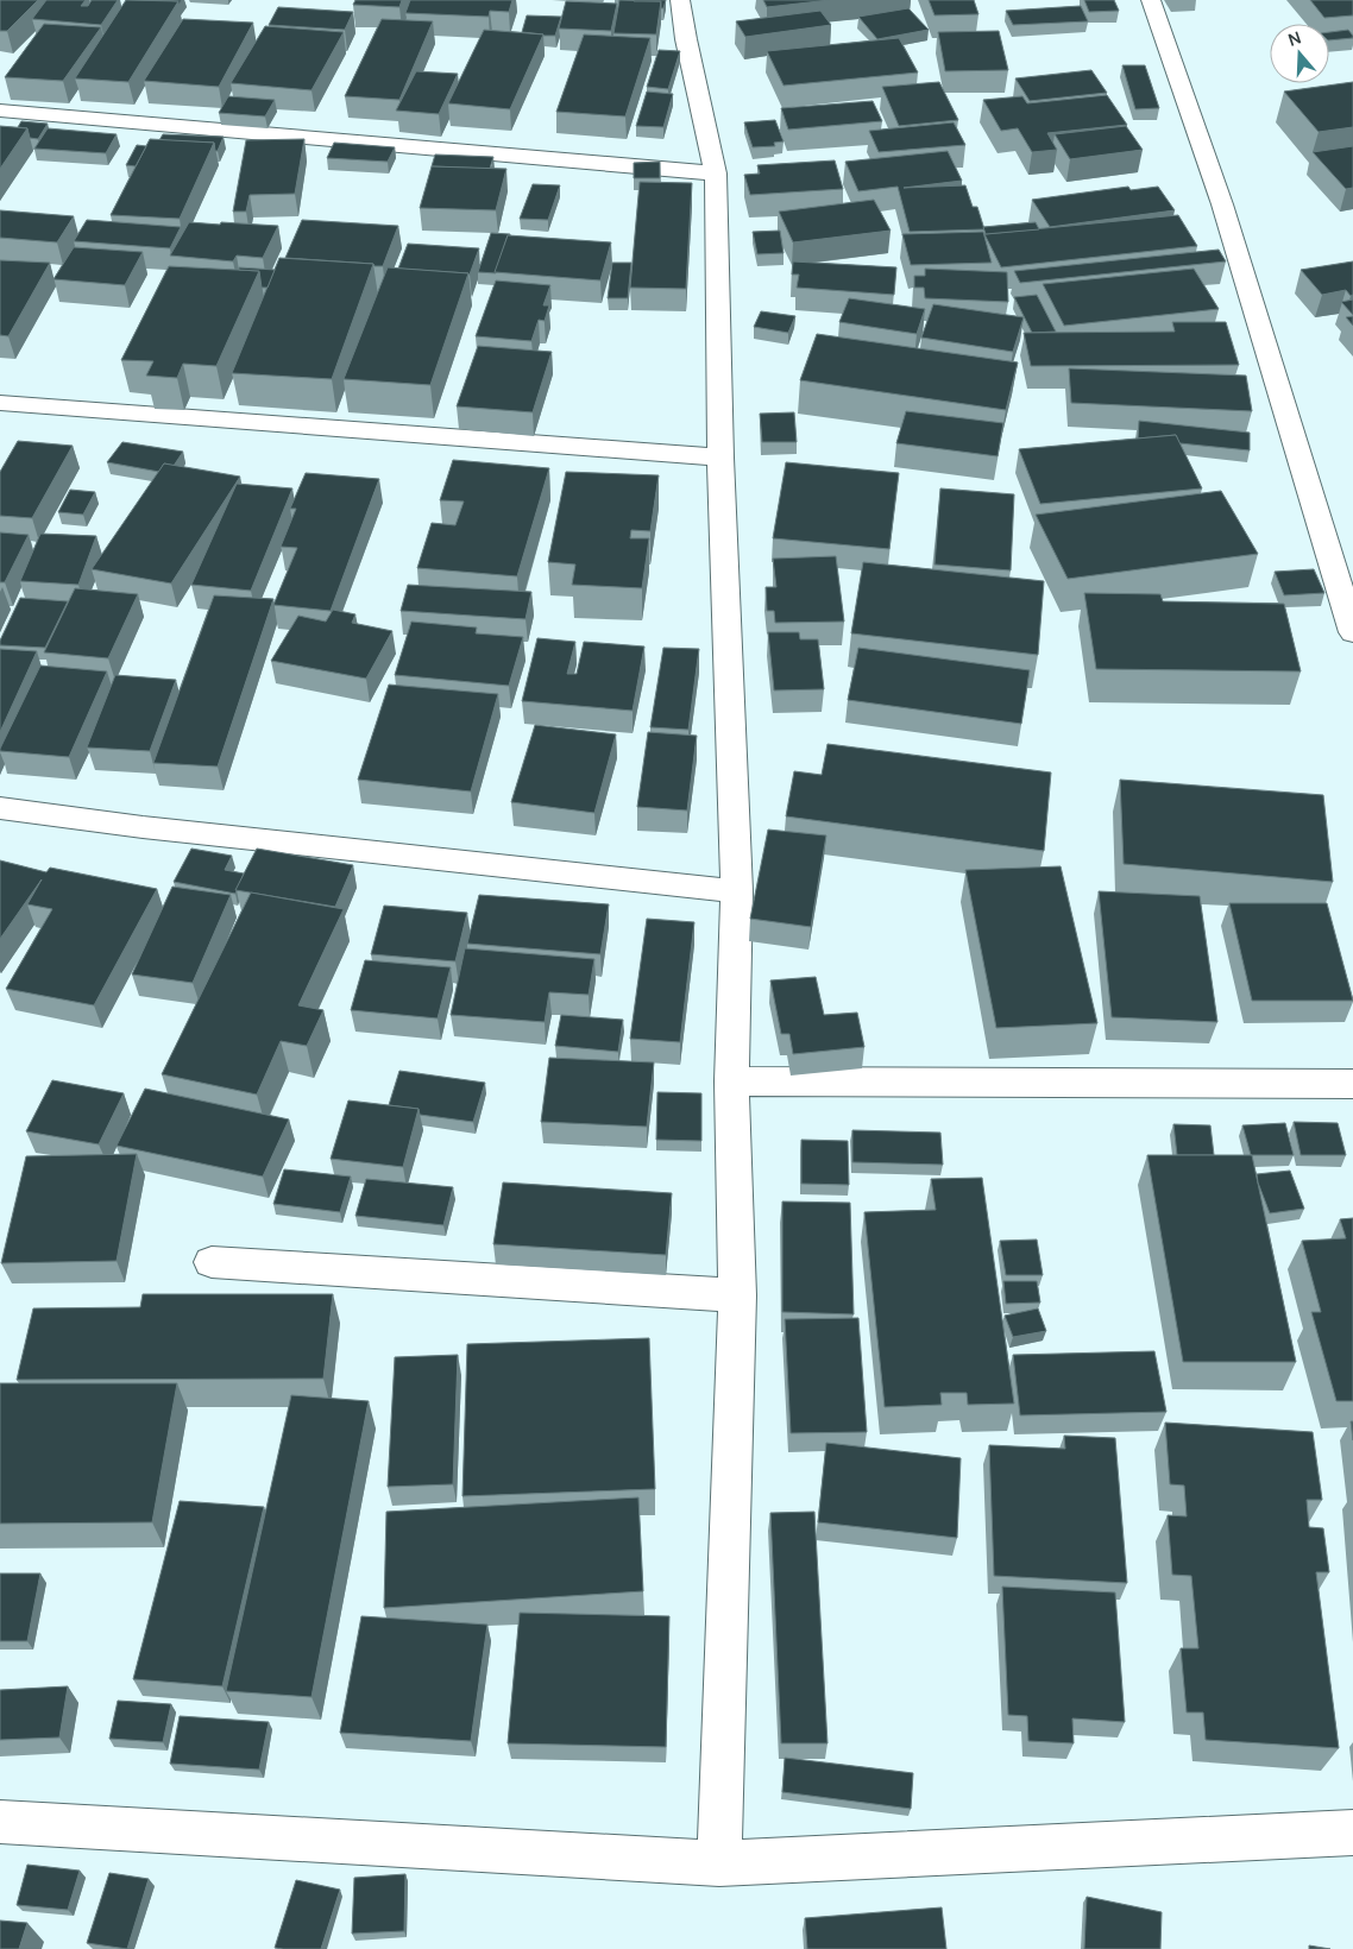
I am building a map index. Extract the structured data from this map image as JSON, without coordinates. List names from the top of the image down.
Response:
{
  "north": "top"
}
